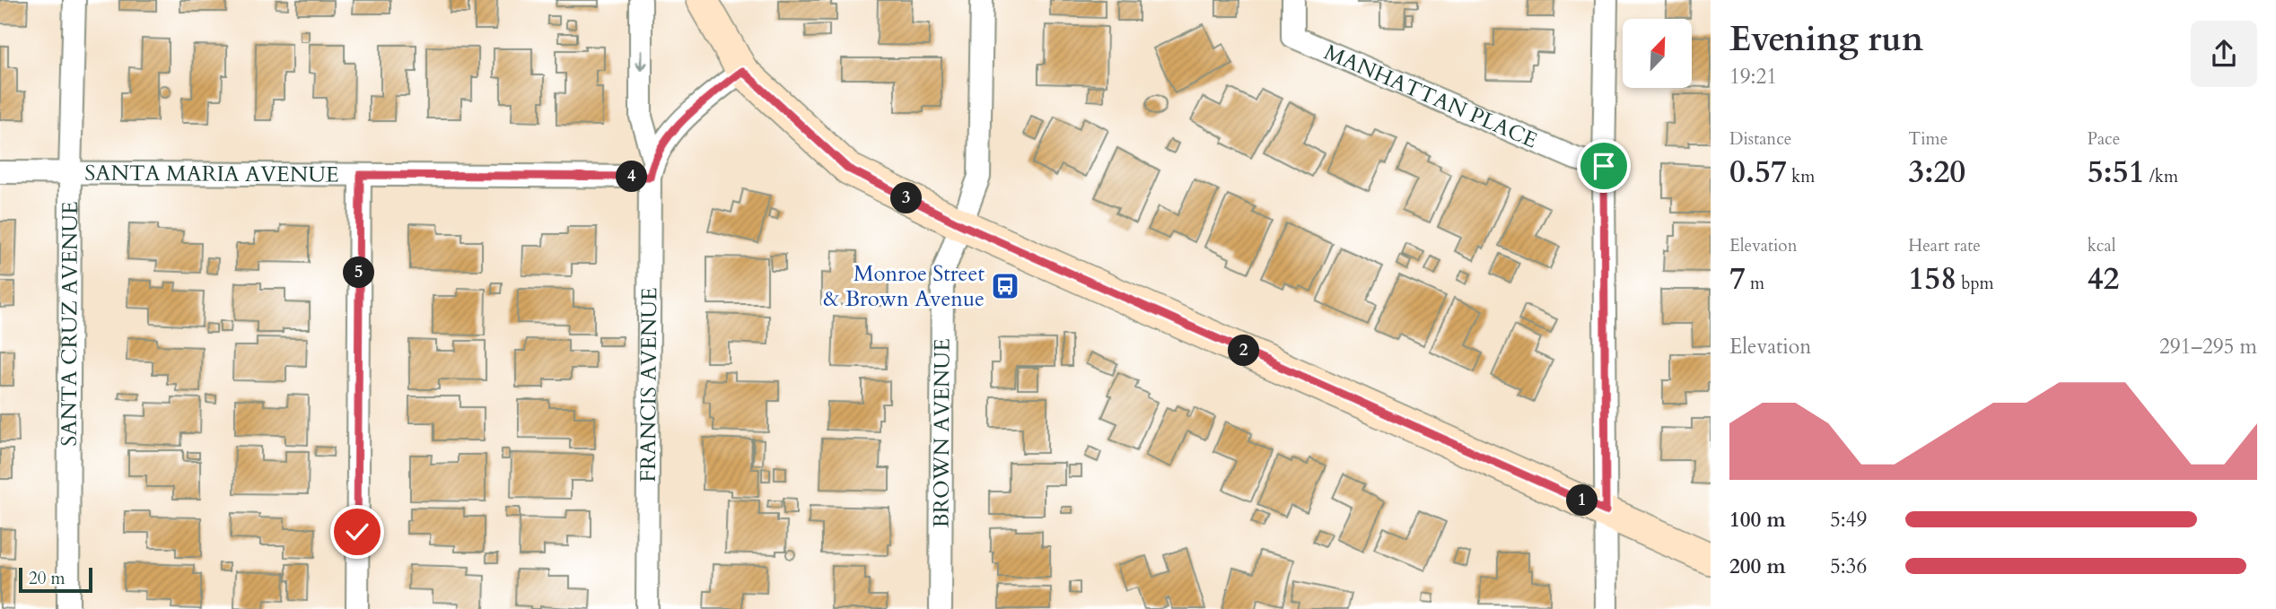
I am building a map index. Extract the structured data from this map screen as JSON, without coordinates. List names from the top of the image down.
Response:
{
  "streets": {
    "street": [
      "MANHATTAN PLACE",
      "SANTA MARIA AVENUE",
      "SANTA CRUZ AVENUE",
      "FRANCIS AVENUE",
      "BROWN AVENUE"
    ]
  },
  "crossings": [
    ["SANTA MARIA AVENUE", "SANTA CRUZ AVENUE"],
    ["SANTA MARIA AVENUE", "FRANCIS AVENUE"]
  ],
  "places": {
    "bus stop": ["Monroe Street & Brown Avenue"]
  },
  "scale_bar": "20 m",
  "north": "top right",
  "page": {
    "heading": ["Evening run", "19:21"],
    "stats": [
      ["Distance", "0.57 km"],
      ["Time", "3:20"],
      ["Pace", "5:51 /km"],
      ["Elevation", "7 m"],
      ["Heart rate", "158 bpm"],
      ["kcal", "42"]
    ],
    "pins": [
      "4",
      "3",
      "5",
      "2",
      "1"
    ],
    "chart": ["Elevation", "291–295 m"],
    "list": [
      {
        "name": "100 m",
        "note": "5:49"
      },
      {
        "name": "200 m",
        "note": "5:36"
      }
    ],
    "scale": "20 m"
  }
}
